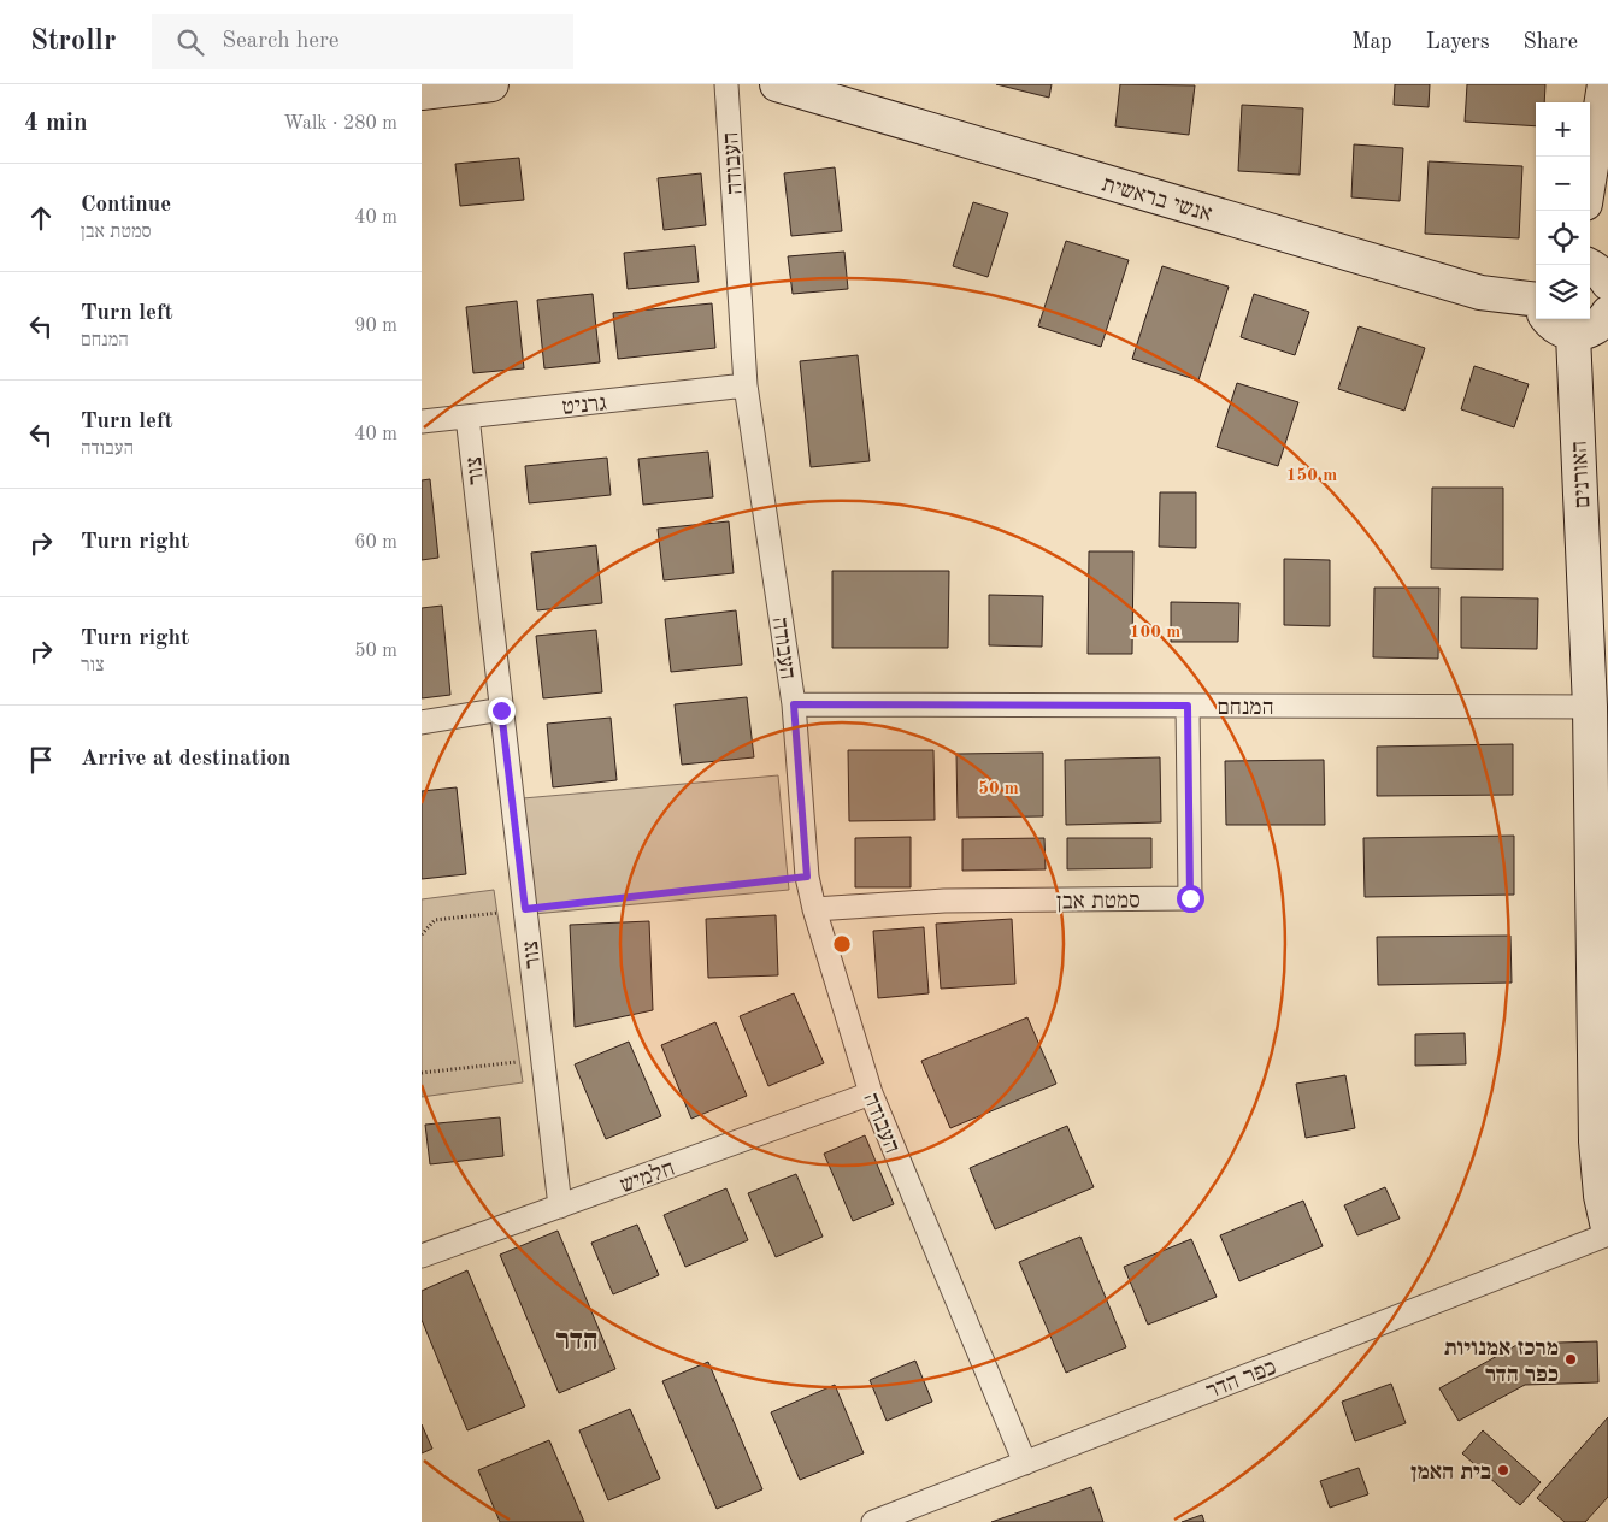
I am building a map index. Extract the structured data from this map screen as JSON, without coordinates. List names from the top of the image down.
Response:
{
  "streets": {
    "street": [
      "העבודה",
      "אנשי בראשית",
      "גרניט",
      "צור",
      "האורנים",
      "המנחם",
      "סמטת אבן",
      "חלמיש",
      "כפר הדר"
    ]
  },
  "crossings": [
    ["העבודה", "גרניט"],
    ["העבודה", "המנחם"],
    ["העבודה", "סמטת אבן"],
    ["העבודה", "חלמיש"],
    ["העבודה", "כפר הדר"],
    ["גרניט", "צור"],
    ["צור", "חלמיש"],
    ["האורנים", "המנחם"],
    ["המנחם", "סמטת אבן"]
  ],
  "districts": ["הדר"],
  "places": ["מרכז אמנויות כפר הדר", "בית האמן"],
  "page": {
    "header": "Strollr",
    "search": "Search here",
    "nav": ["Map", "Layers", "Share"],
    "heading": ["4 min", "Walk · 280 m"],
    "map_buttons": ["+", "−"],
    "list": [
      ["Continue", "סמטת אבן", "40 m"],
      ["Turn left", "המנחם", "90 m"],
      ["Turn left", "העבודה", "40 m"],
      ["Turn right", "60 m"],
      ["Turn right", "צור", "50 m"],
      "Arrive at destination"
    ]
  },
  "rings": ["150 m", "100 m", "50 m"]
}
